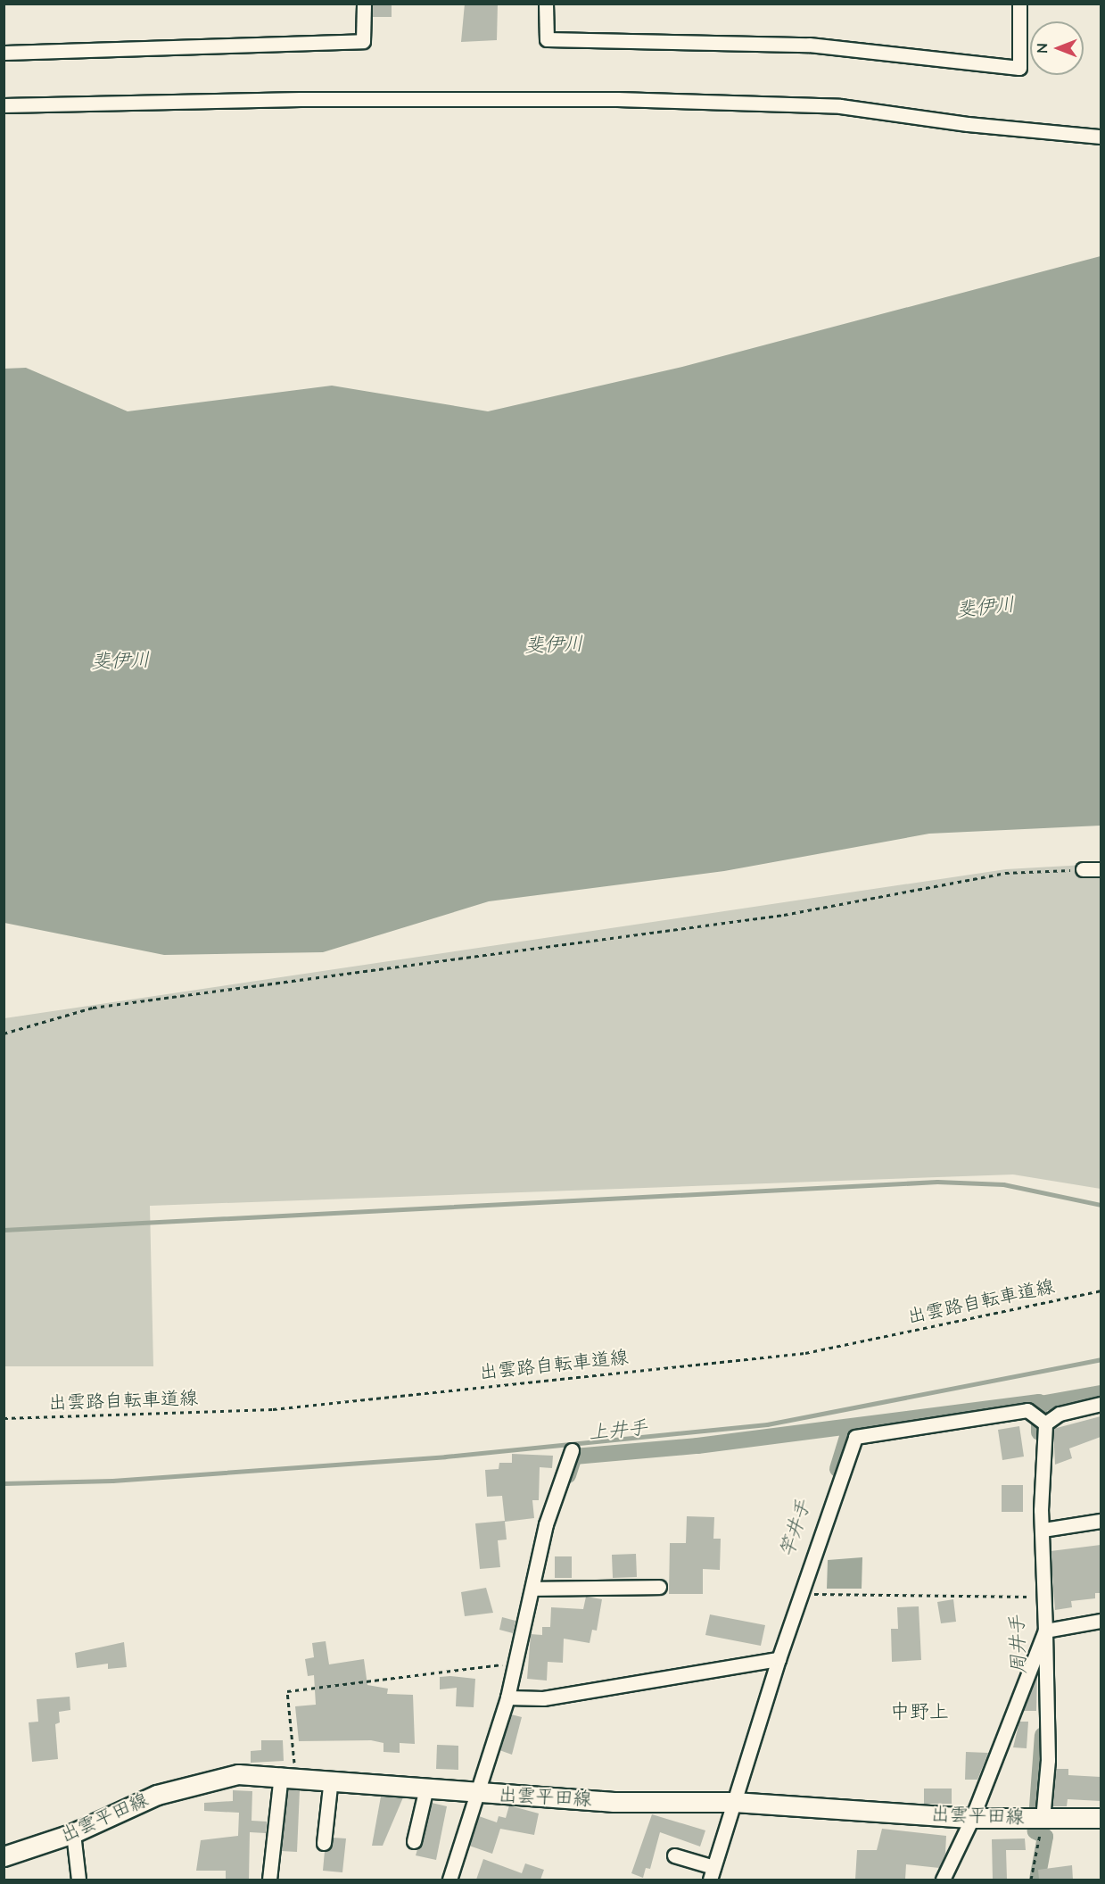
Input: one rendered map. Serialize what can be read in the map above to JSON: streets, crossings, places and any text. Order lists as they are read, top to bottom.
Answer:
{
  "streets": {
    "main road": ["出雲平田線"],
    "path": ["出雲路自転車道線"]
  },
  "districts": ["中野上"],
  "water": [
    "斐伊川",
    "上井手",
    "竿井手",
    "周井手"
  ],
  "north": "left"
}
